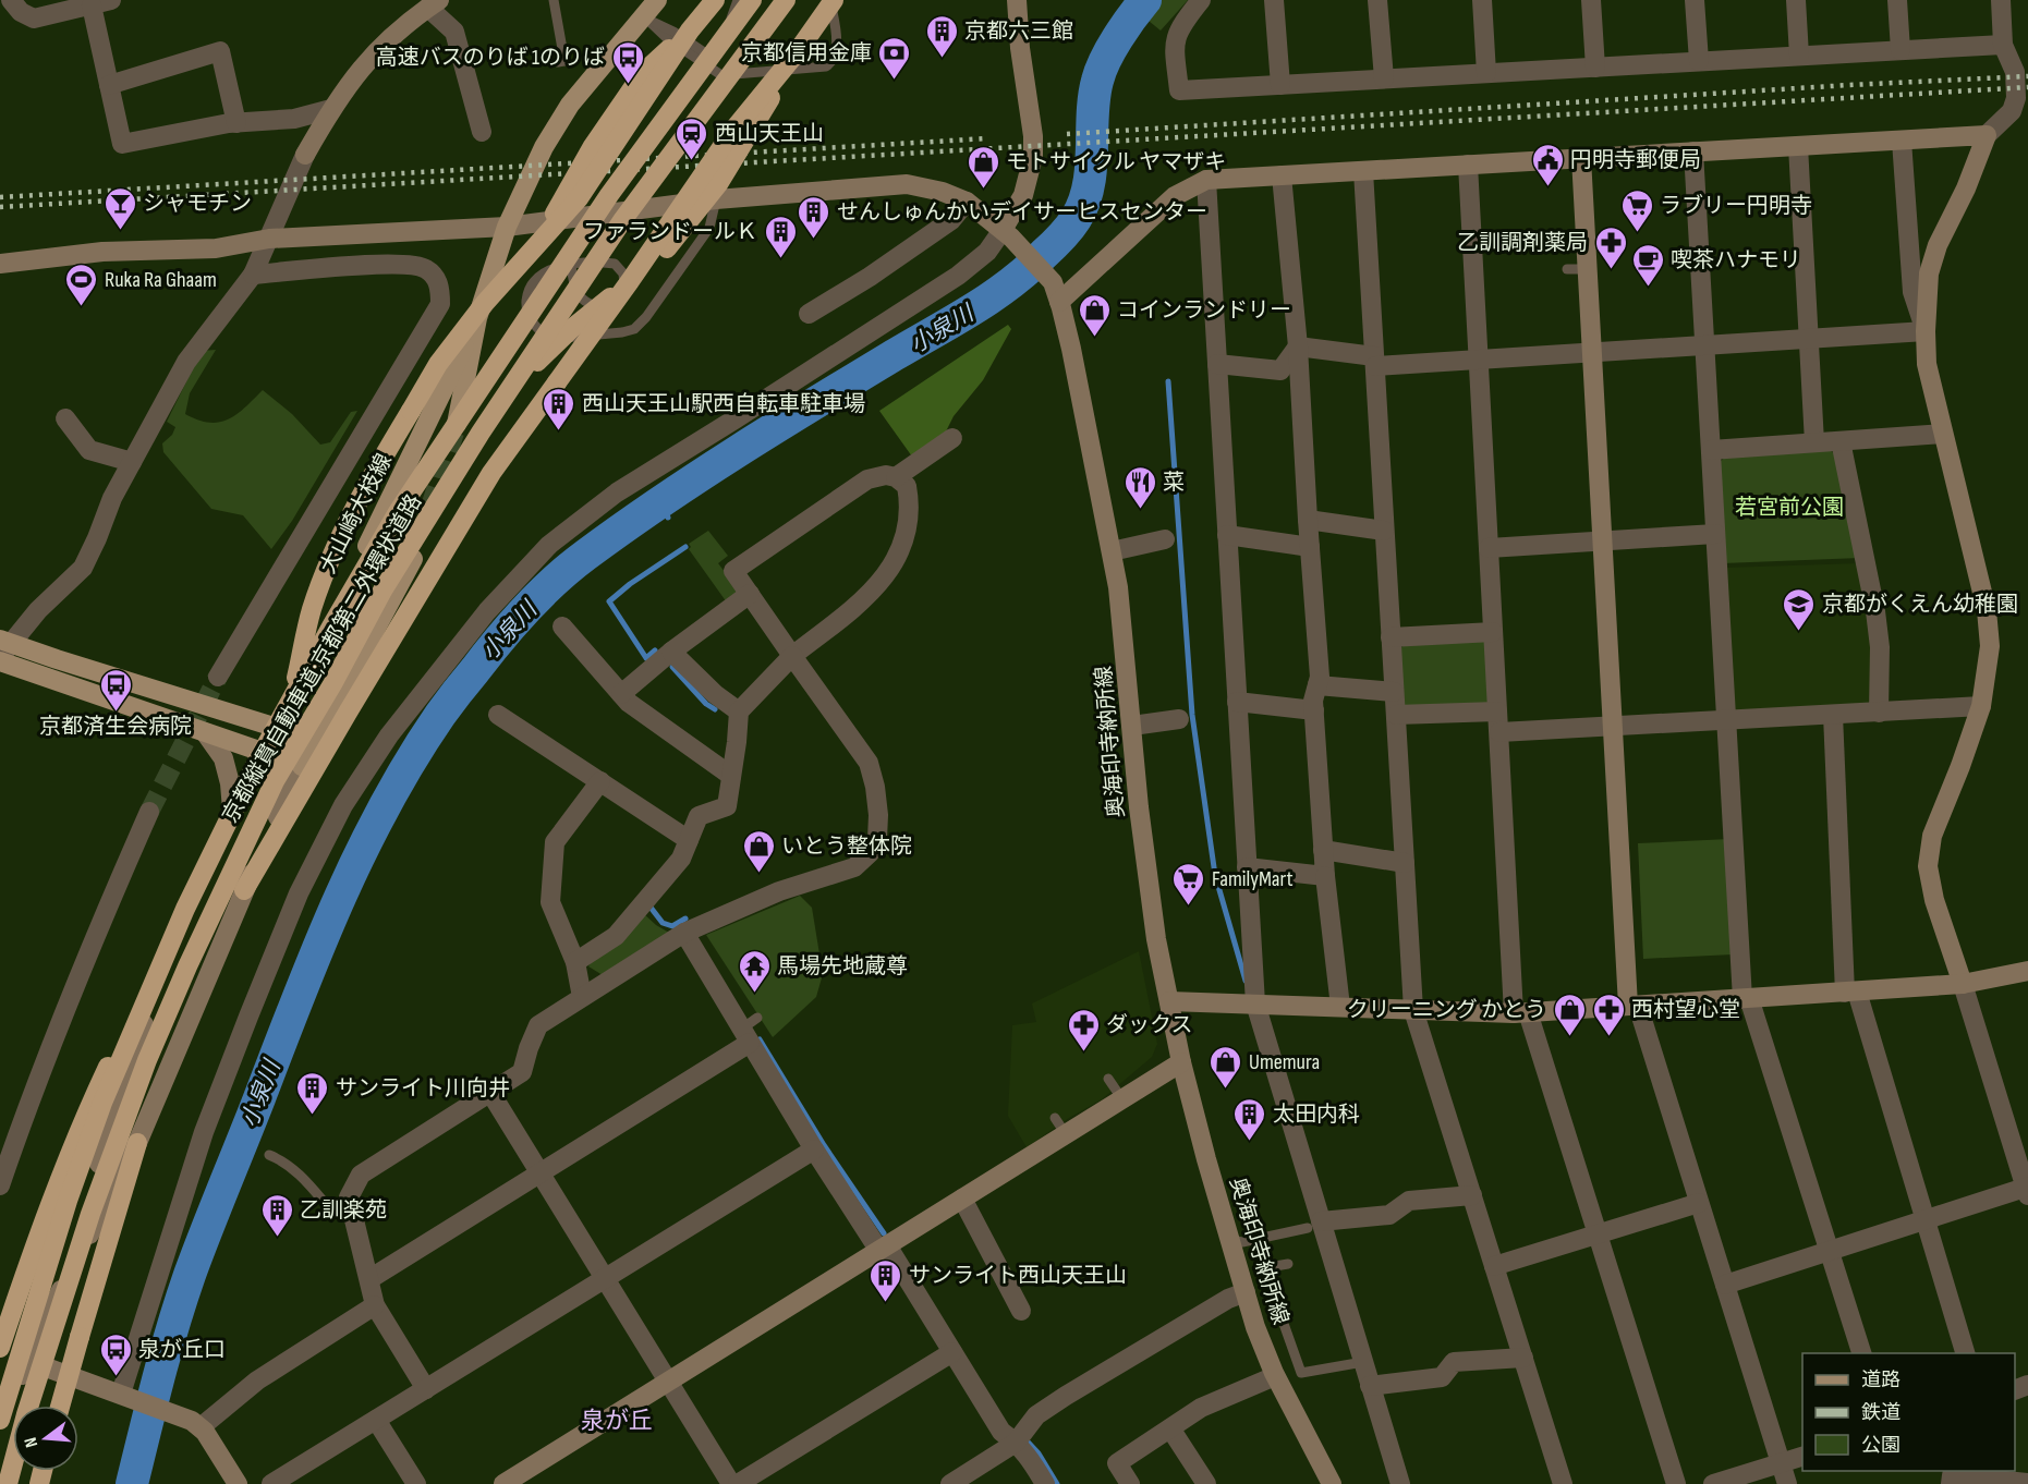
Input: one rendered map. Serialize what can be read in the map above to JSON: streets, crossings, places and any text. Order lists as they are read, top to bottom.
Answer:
{
  "streets": {
    "highway": ["京都縦貫自動車道;京都第二外環状道路"],
    "main road": ["大山崎大枝線"],
    "street": ["奥海印寺納所線"]
  },
  "crossings": [
    ["大山崎大枝線", "奥海印寺納所線"]
  ],
  "districts": ["泉が丘"],
  "water": ["小泉川"],
  "parks": ["若宮前公園"],
  "places": {
    "building": [
      "京都六三館",
      "せんしゅんかいデイサーヒスセンター",
      "ファランドールＫ",
      "西山天王山駅西自転車駐車場",
      "サンライト川向井",
      "太田内科",
      "乙訓楽苑",
      "サンライト西山天王山"
    ],
    "bank": ["京都信用金庫"],
    "bus stop": ["高速バスのりば 1のりば", "京都済生会病院", "泉が丘口"],
    "station": ["西山天王山"],
    "public building": ["円明寺郵便局"],
    "shop": [
      "モトサイクル ヤマザキ",
      "コインランドリー",
      "いとう整体院",
      "クリーニング かとう",
      "Umemura"
    ],
    "bar": ["シャモチン"],
    "supermarket": ["ラブリー円明寺", "FamilyMart"],
    "pharmacy": ["乙訓調剤薬局", "西村望心堂", "ダックス"],
    "cafe": ["喫茶ハナモリ"],
    "sports": ["Ruka Ra Ghaam"],
    "restaurant": ["菜"],
    "school or university": ["京都がくえん幼稚園"],
    "temple": ["馬場先地蔵尊"]
  },
  "legend": ["道路", "鉄道", "公園"],
  "north": "left"
}
